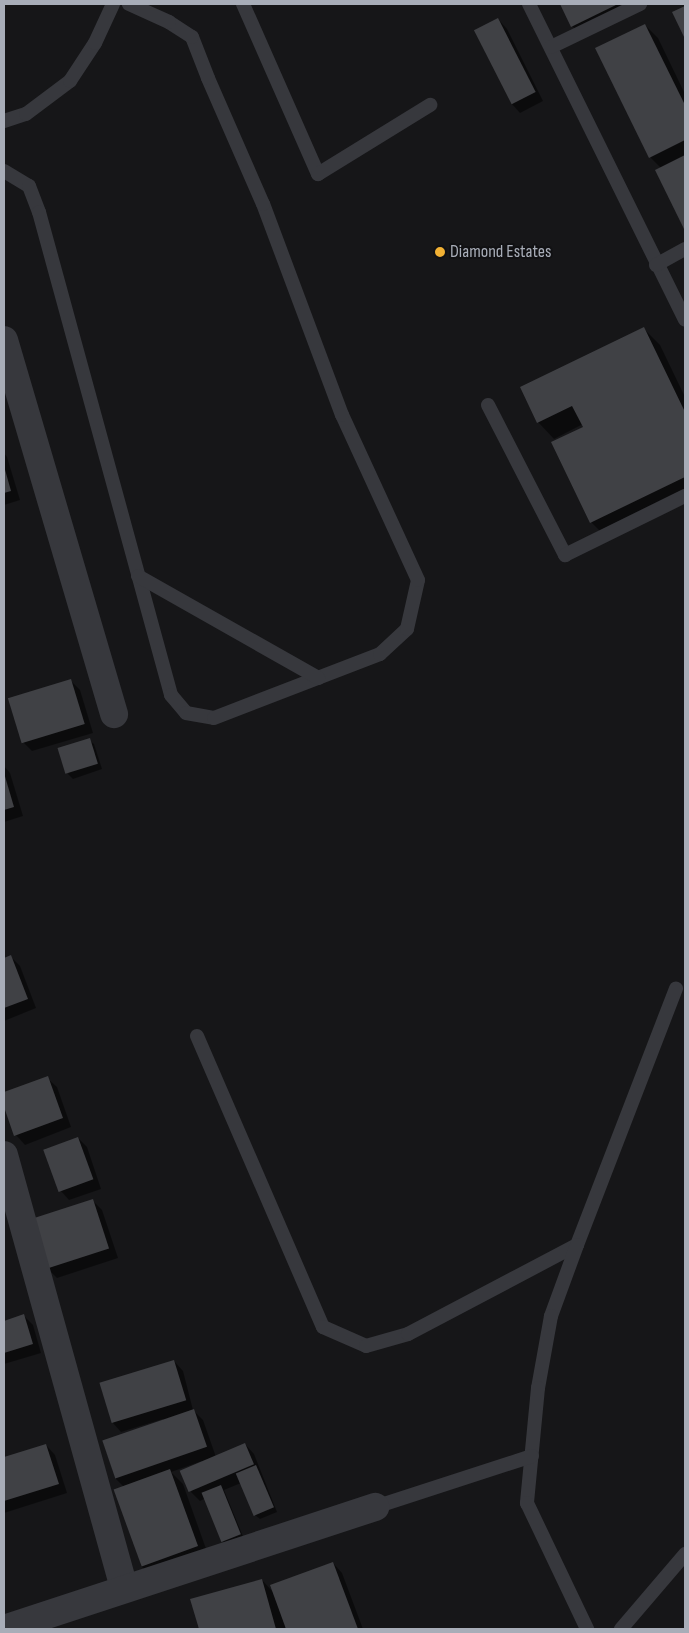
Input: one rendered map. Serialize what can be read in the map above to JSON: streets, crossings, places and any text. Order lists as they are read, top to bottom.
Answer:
{
  "places": ["Diamond Estates"]
}
